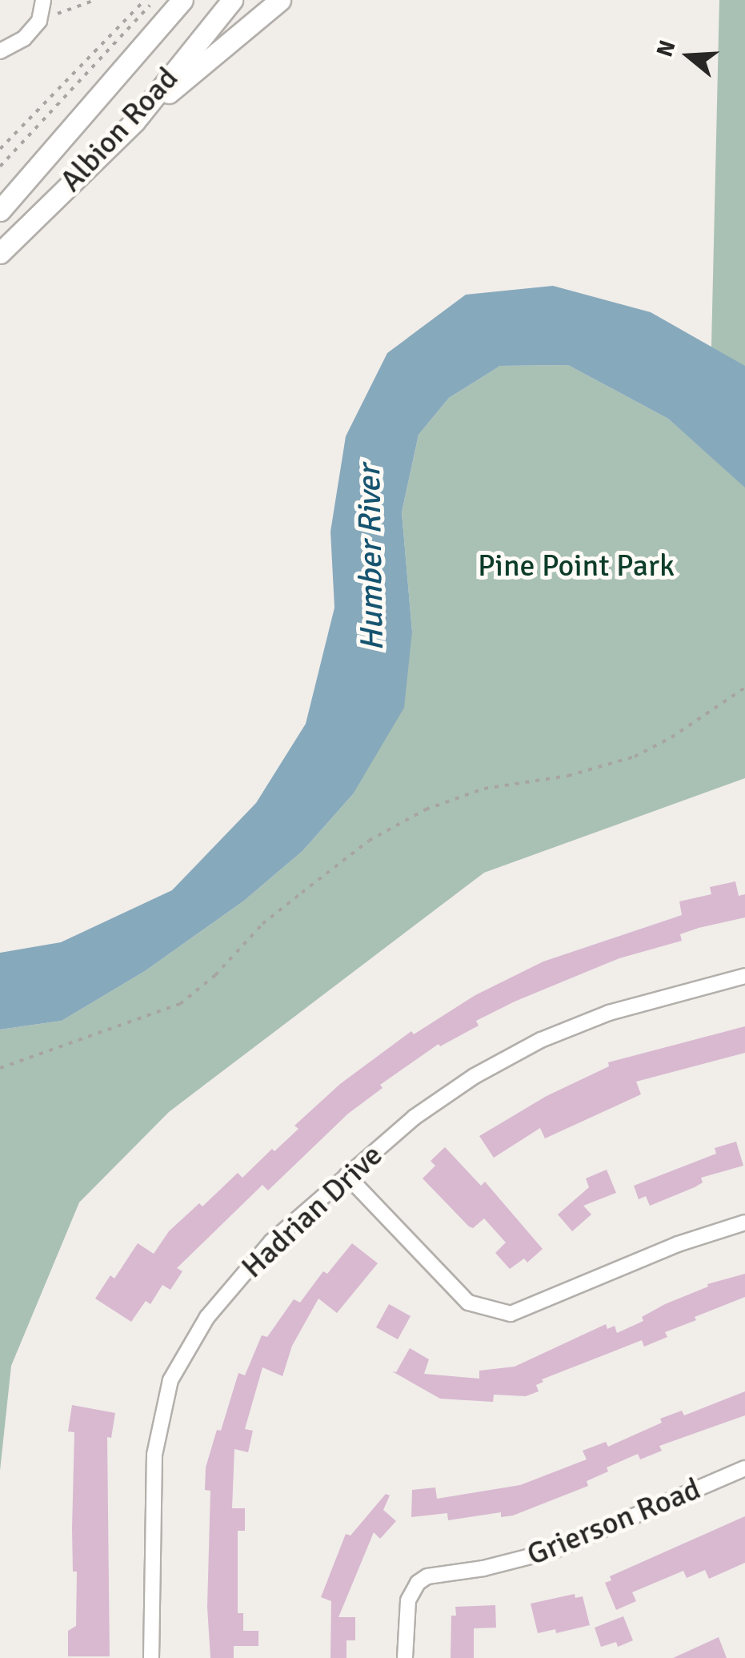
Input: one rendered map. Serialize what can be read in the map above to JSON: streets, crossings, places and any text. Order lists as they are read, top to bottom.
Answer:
{
  "streets": {
    "main road": ["Albion Road"],
    "street": ["Hadrian Drive", "Grierson Road"]
  },
  "water": ["Humber River"],
  "parks": ["Pine Point Park"],
  "north": "left"
}
